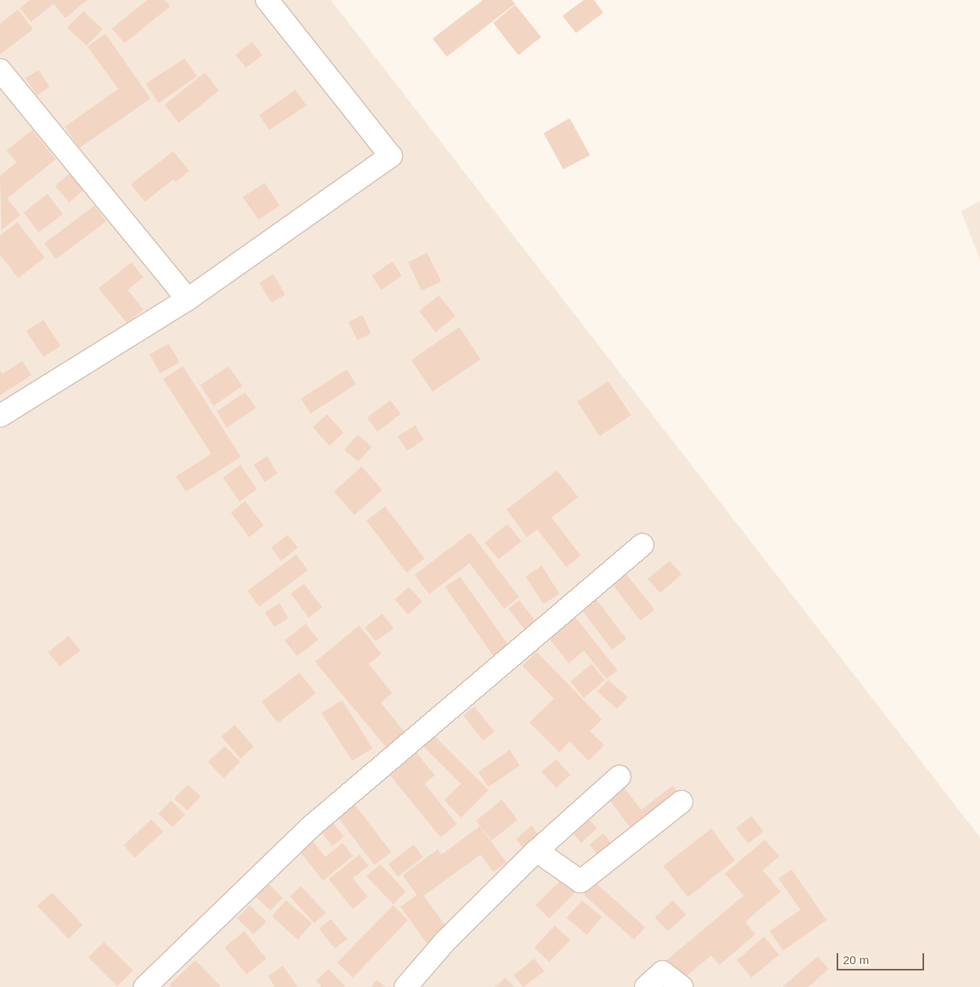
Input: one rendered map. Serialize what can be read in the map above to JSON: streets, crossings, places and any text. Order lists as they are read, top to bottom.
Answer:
{
  "scale_bar": "20 m"
}
